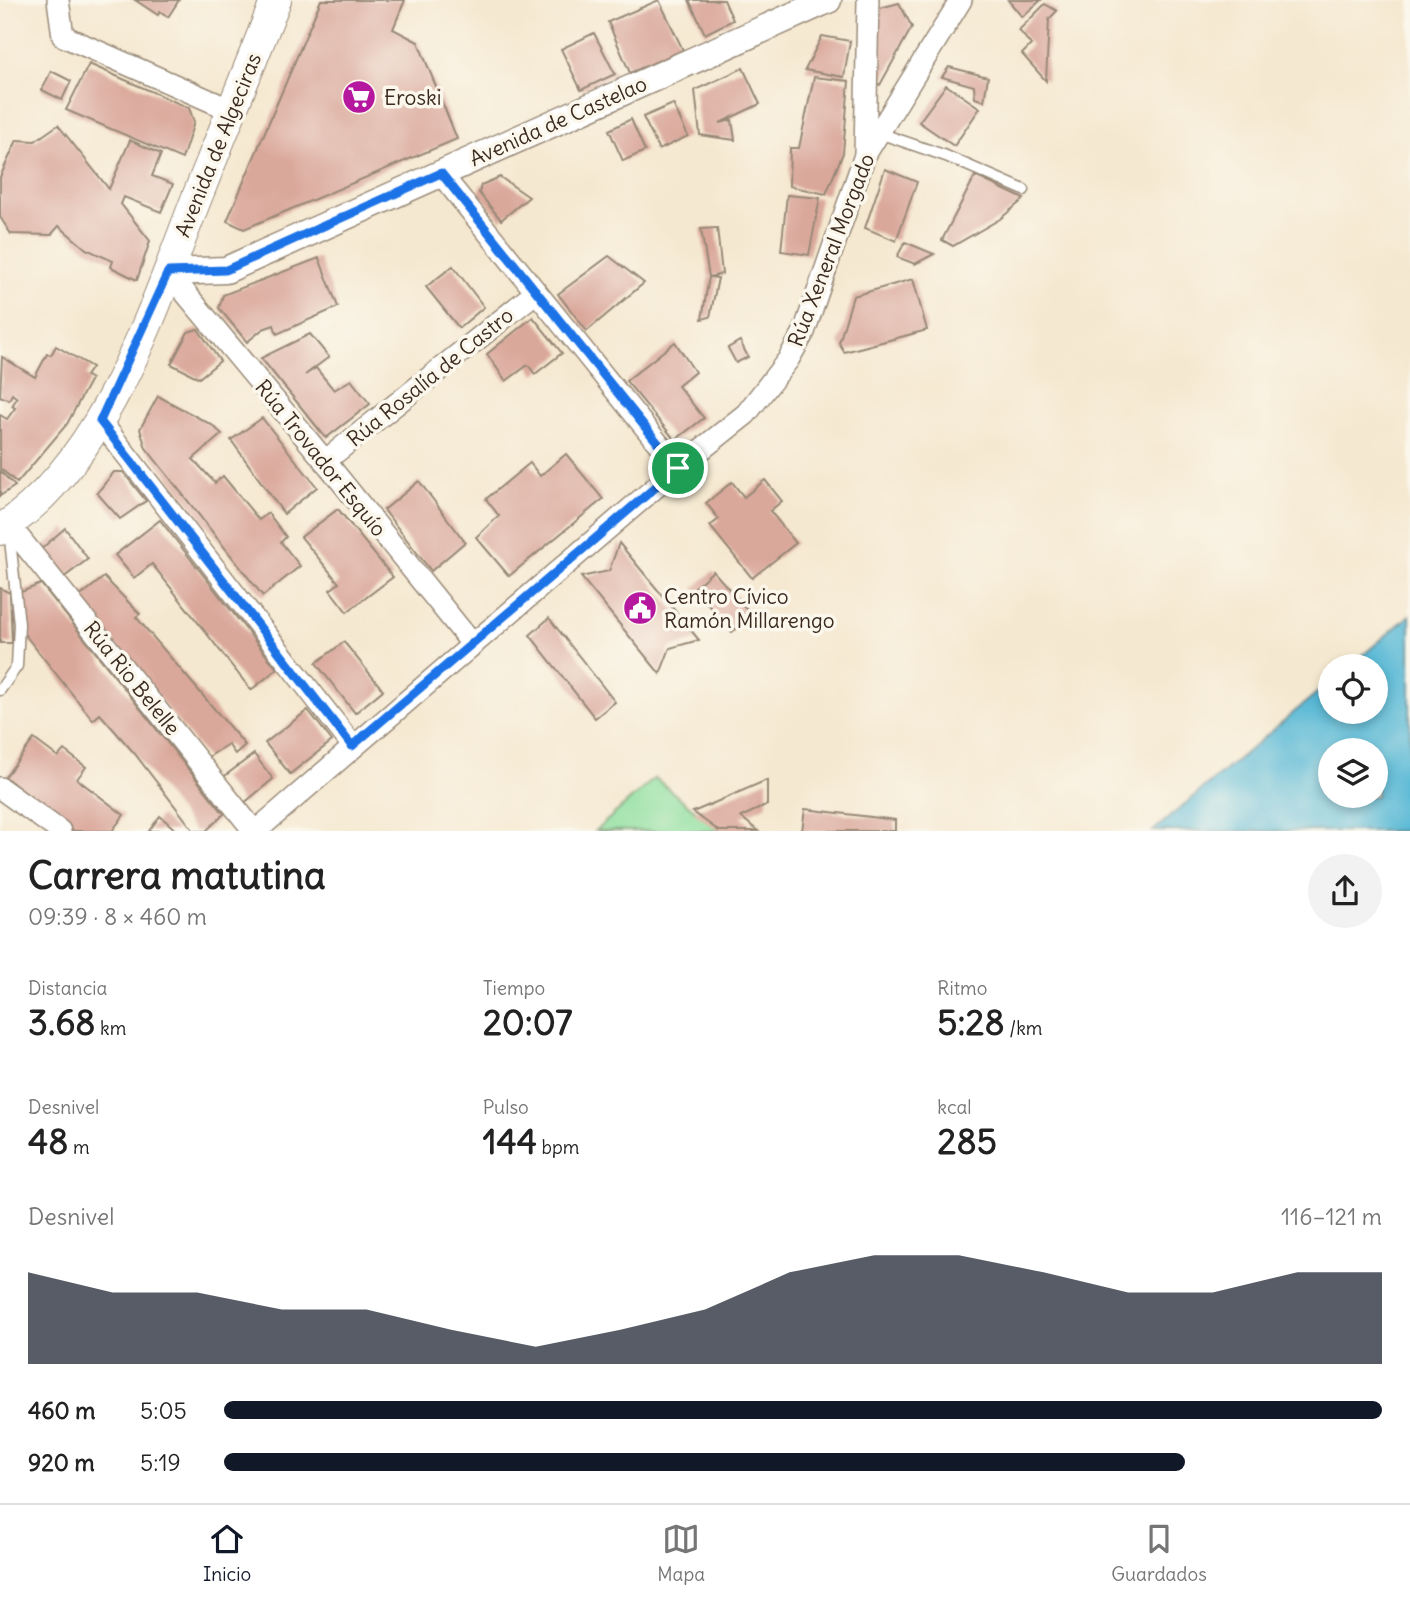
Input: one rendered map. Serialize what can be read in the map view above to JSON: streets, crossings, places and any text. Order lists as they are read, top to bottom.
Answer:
{
  "streets": {
    "main road": ["Avenida de Algeciras"],
    "street": [
      "Avenida de Castelao",
      "Rúa Xeneral Morgado",
      "Rúa Rosalía de Castro",
      "Rúa Trovador Esquío",
      "Rúa Rio Belelle"
    ]
  },
  "crossings": [
    ["Avenida de Castelao", "Avenida de Algeciras"],
    ["Avenida de Castelao", "Rúa Trovador Esquío"],
    ["Avenida de Algeciras", "Rúa Trovador Esquío"],
    ["Avenida de Algeciras", "Rúa Rio Belelle"],
    ["Rúa Xeneral Morgado", "Rúa Trovador Esquío"],
    ["Rúa Xeneral Morgado", "Rúa Rio Belelle"],
    ["Rúa Rosalía de Castro", "Rúa Trovador Esquío"]
  ],
  "places": {
    "supermarket": ["Eroski"],
    "public building": ["Centro Cívico Ramón Millarengo"]
  },
  "page": {
    "heading": ["Carrera matutina", "09:39 · 8 × 460 m"],
    "stats": [
      ["Distancia", "3.68 km"],
      ["Tiempo", "20:07"],
      ["Ritmo", "5:28 /km"],
      ["Desnivel", "48 m"],
      ["Pulso", "144 bpm"],
      ["kcal", "285"]
    ],
    "chart": ["Desnivel", "116–121 m"],
    "list": [
      {
        "name": "460 m",
        "note": "5:05"
      },
      {
        "name": "920 m",
        "note": "5:19"
      }
    ],
    "tabs": ["Inicio", "Mapa", "Guardados"]
  }
}
